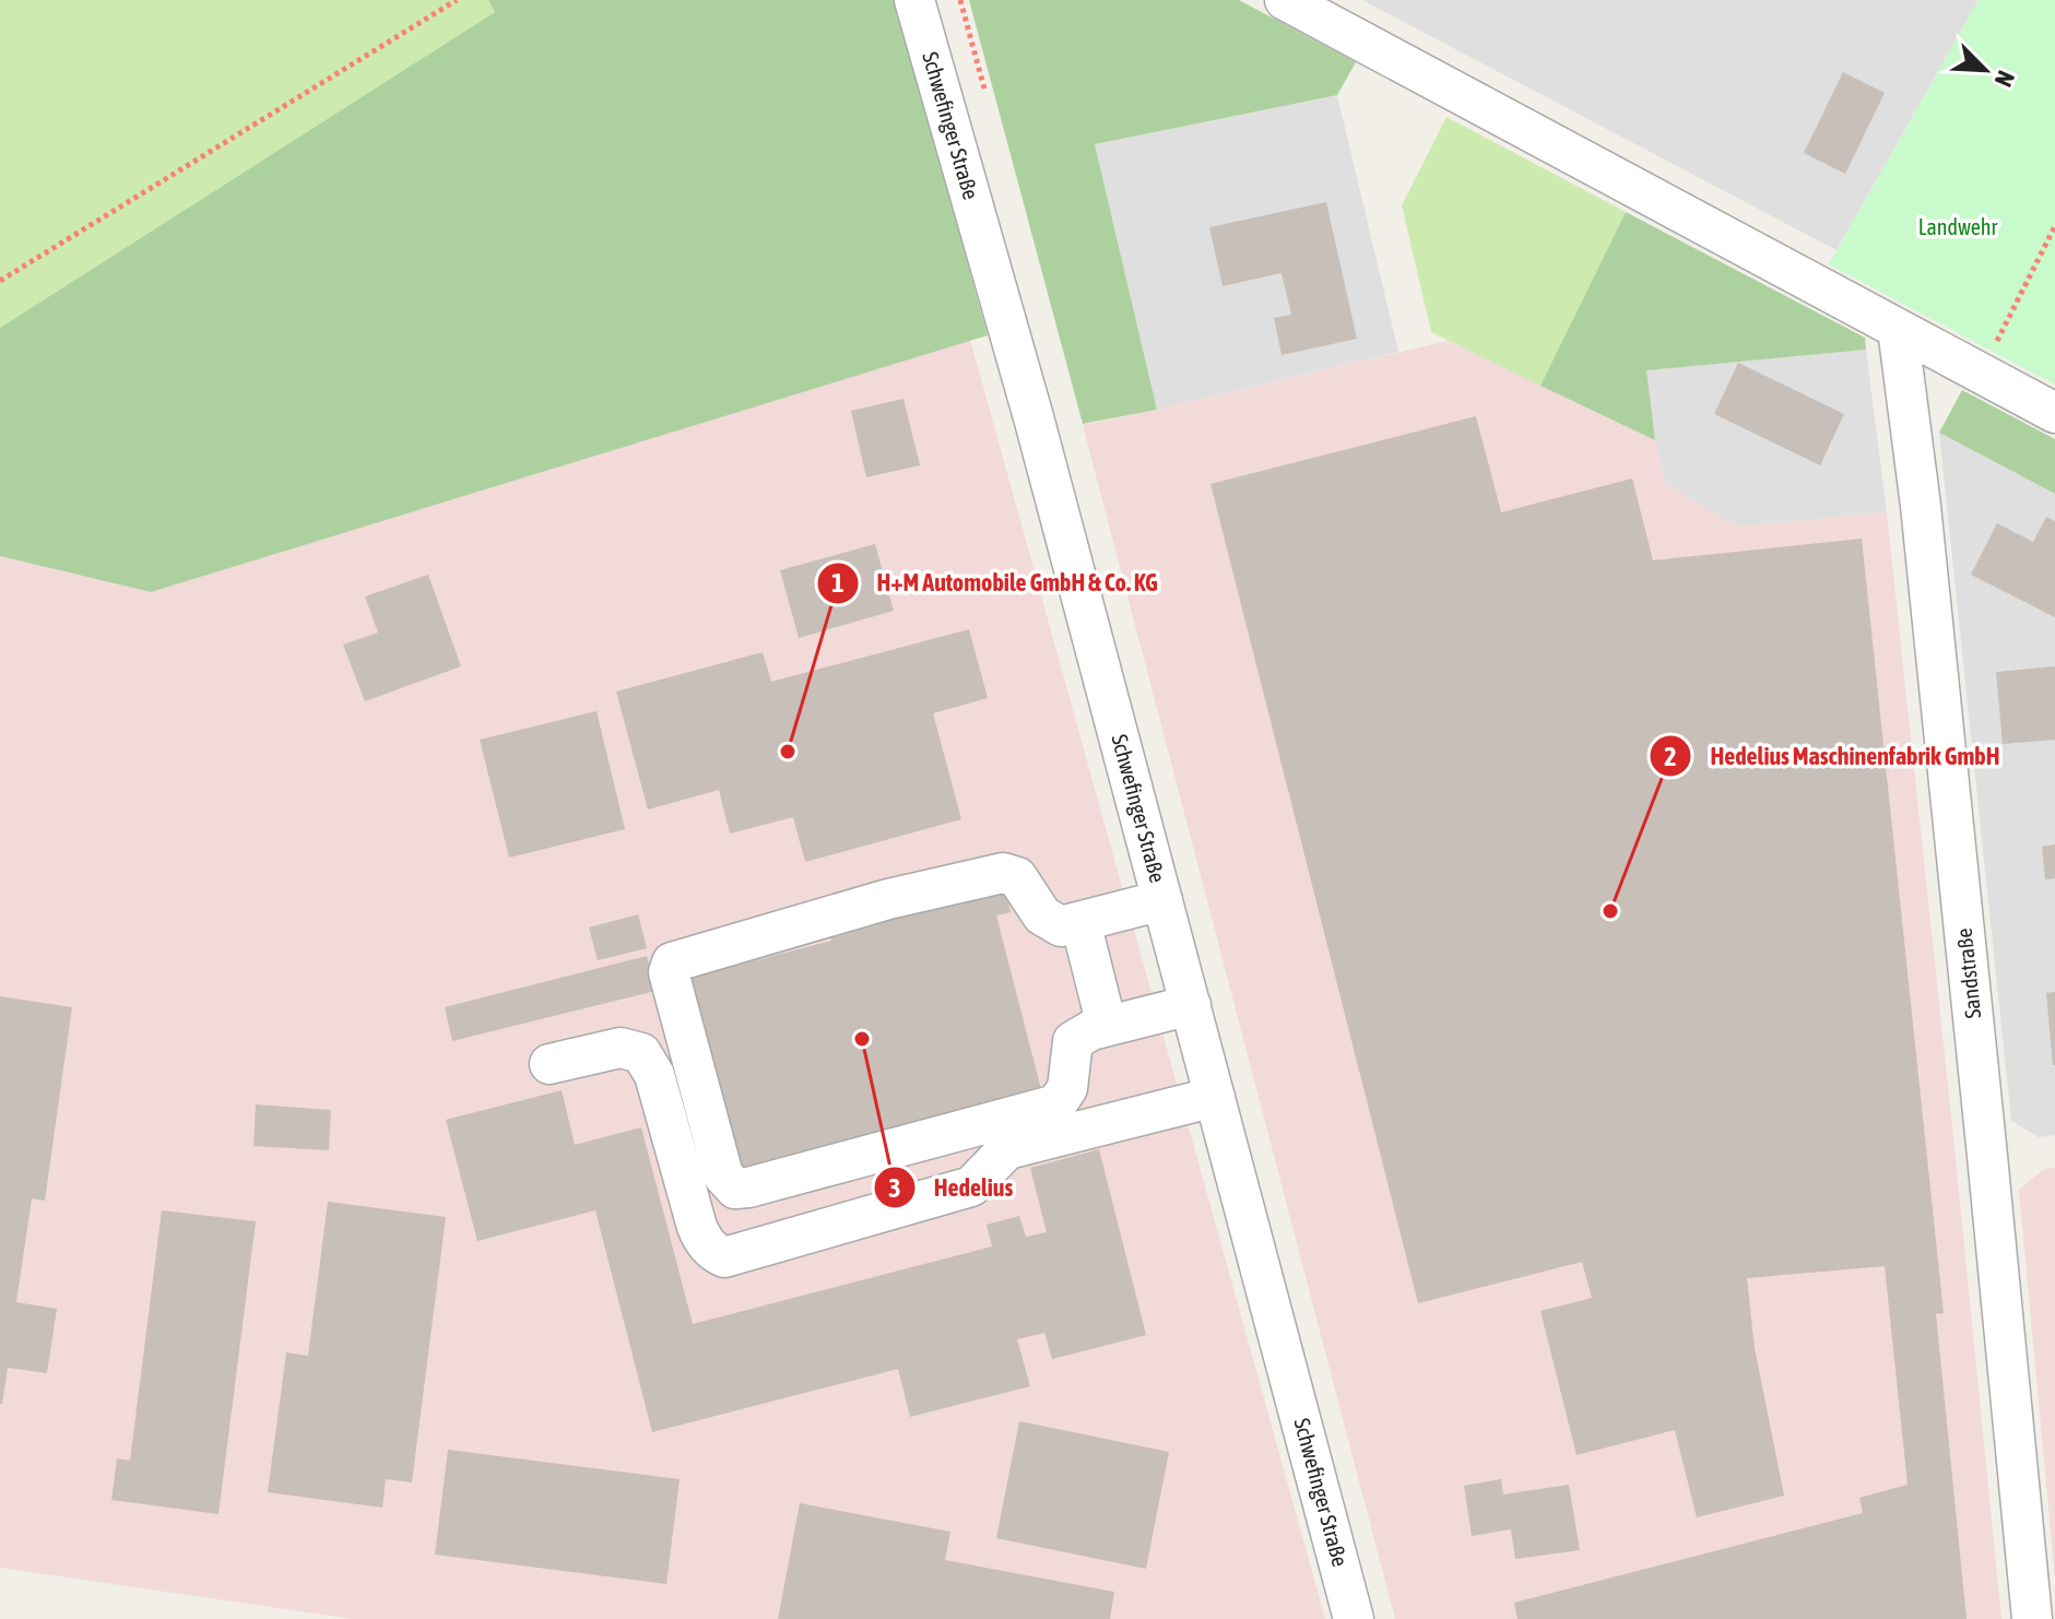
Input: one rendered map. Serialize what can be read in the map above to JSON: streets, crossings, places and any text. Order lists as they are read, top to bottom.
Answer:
{
  "streets": {
    "street": ["Schwefinger Straße", "Sandstraße"]
  },
  "parks": ["Landwehr"],
  "places": ["H+M Automobile GmbH & Co. KG", "Hedelius Maschinenfabrik GmbH", "Hedelius"],
  "north": "bottom right"
}
